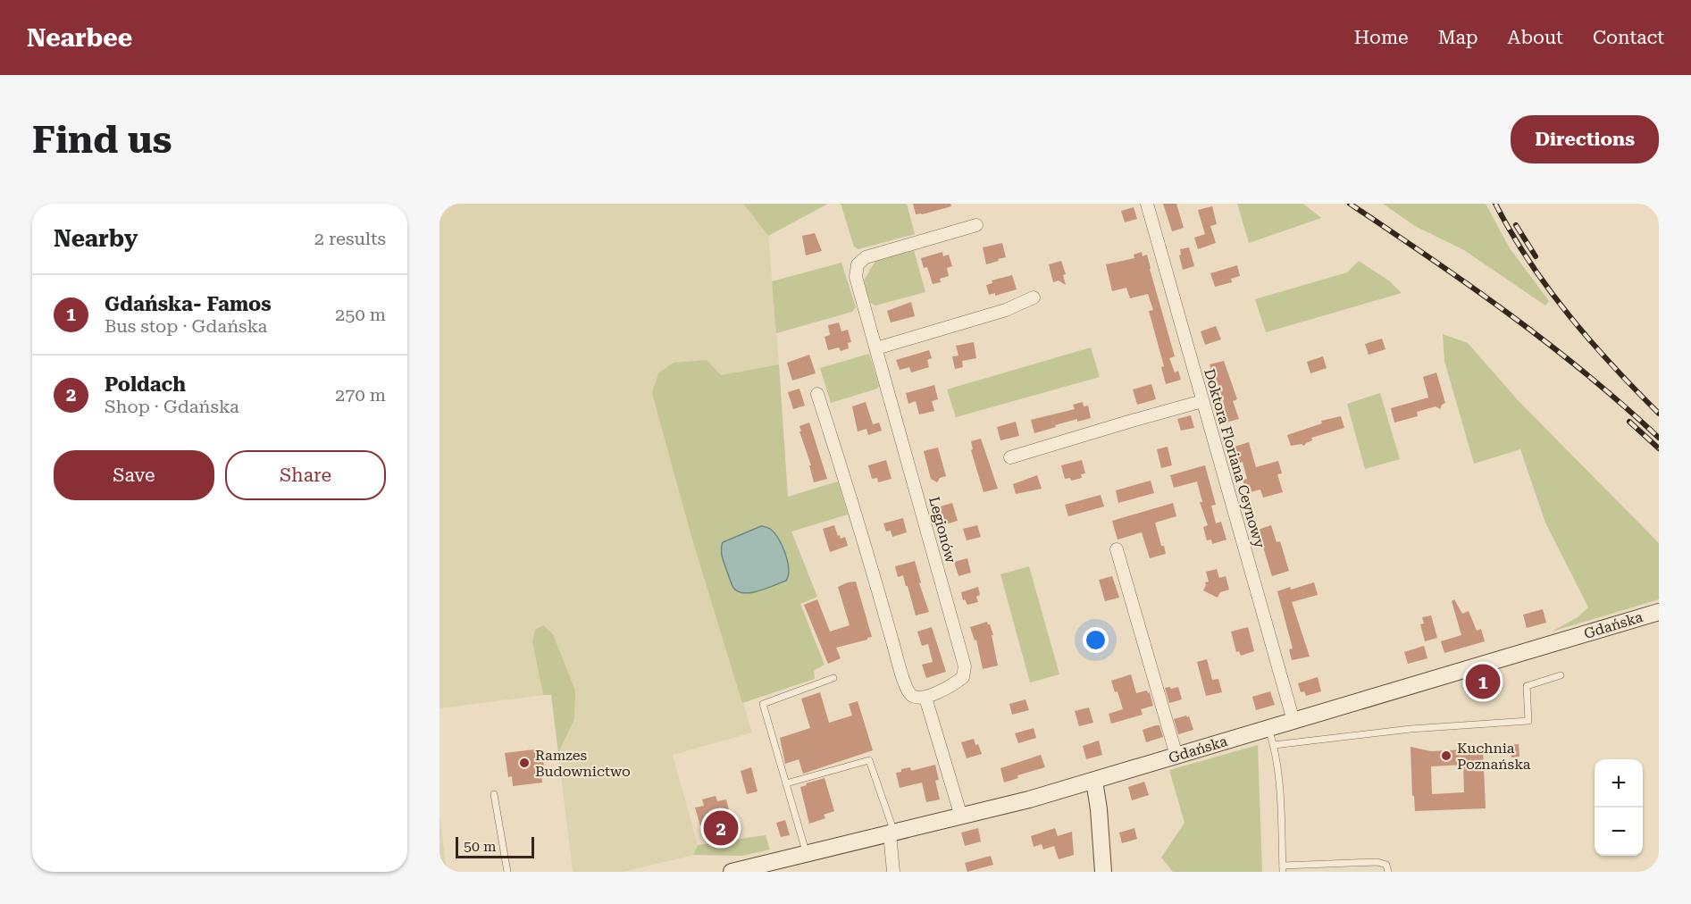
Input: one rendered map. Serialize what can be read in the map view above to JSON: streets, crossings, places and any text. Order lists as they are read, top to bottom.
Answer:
{
  "streets": {
    "main road": ["Gdańska"],
    "street": ["Doktora Floriana Ceynowy", "Legionów"]
  },
  "crossings": [
    ["Doktora Floriana Ceynowy", "Gdańska"]
  ],
  "places": ["Kuchnia Poznańska", "Ramzes Budownictwo"],
  "scale_bar": "50 m",
  "page": {
    "header": "Nearbee",
    "nav": [
      "Home",
      "Map",
      "About",
      "Contact"
    ],
    "buttons": [
      "Directions",
      ["Save", "Share"]
    ],
    "title": "Find us",
    "heading": ["Nearby", "2 results"],
    "list": [
      {
        "mark": "1",
        "name": "Gdańska- Famos",
        "note": "Bus stop · Gdańska",
        "value": "250 m"
      },
      {
        "mark": "2",
        "name": "Poldach",
        "note": "Shop · Gdańska",
        "value": "270 m"
      }
    ],
    "pins": ["1", "2"],
    "map_buttons": ["+", "−"],
    "scale": "50 m"
  }
}
